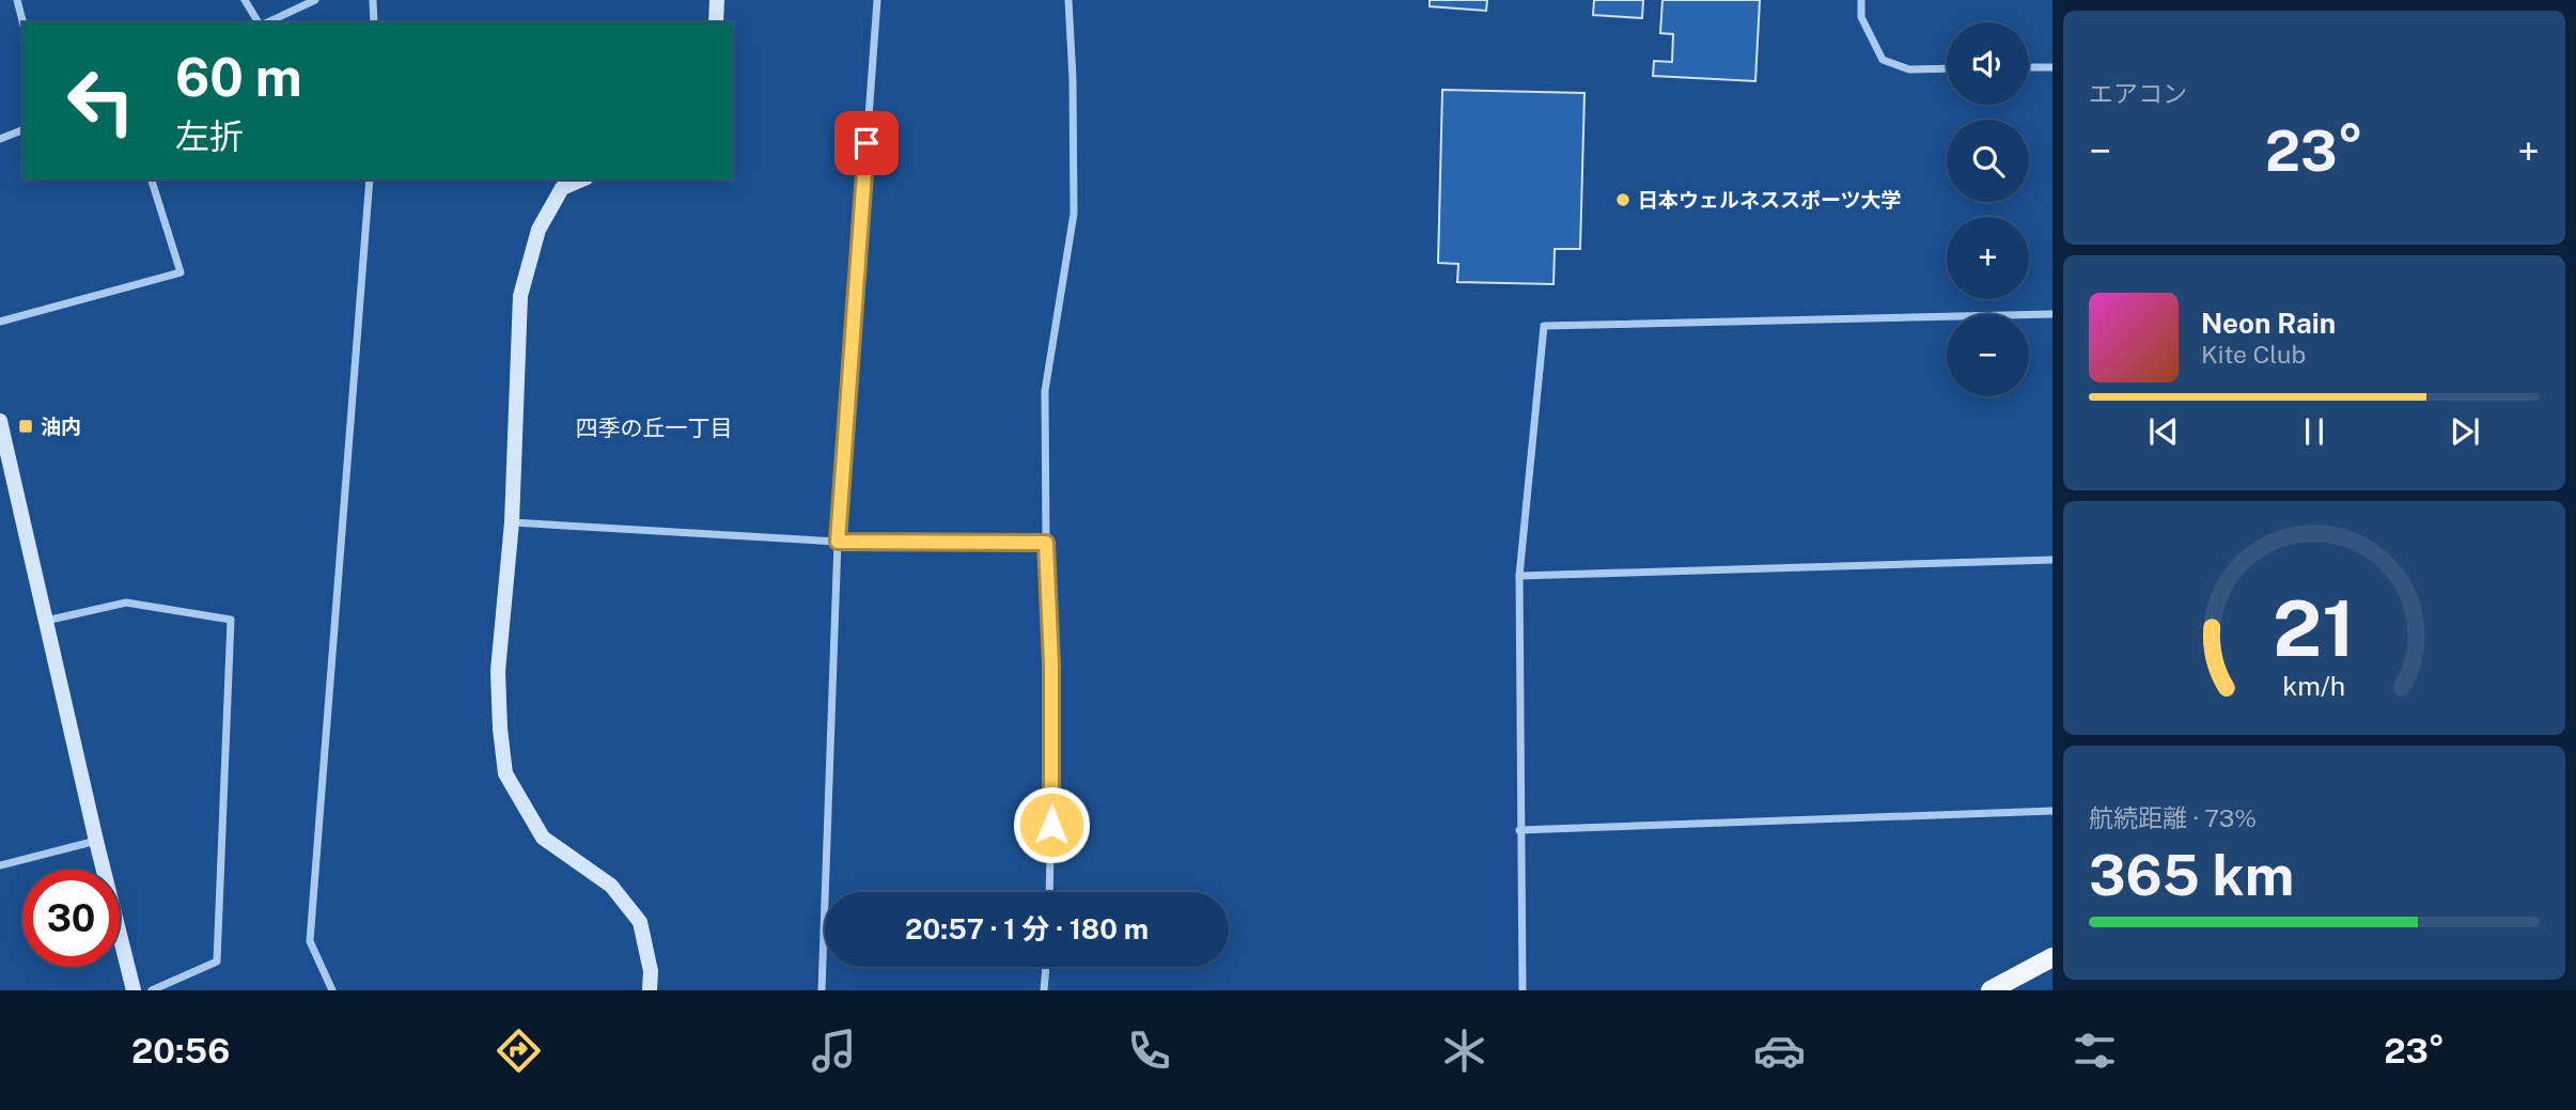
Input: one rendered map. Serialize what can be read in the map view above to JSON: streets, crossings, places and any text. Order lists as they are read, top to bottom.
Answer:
{
  "districts": ["四季の丘一丁目"],
  "places": {
    "other": ["日本ウェルネススポーツ大学"],
    "transit": ["油内"]
  },
  "page": {
    "tile": [
      "エアコン",
      ["航続距離 · 73%", "365 km"]
    ],
    "map_buttons": ["+", "−"],
    "turn": ["60 m", "左折"],
    "heat": ["−", "23°", "+"],
    "song": ["Neon Rain", "Kite Club"],
    "limit": "30",
    "trip": "20:57 · 1 分 · 180 m",
    "tabs": ["20:56", "23°"],
    "gauge": ["21", "km/h"]
  }
}
